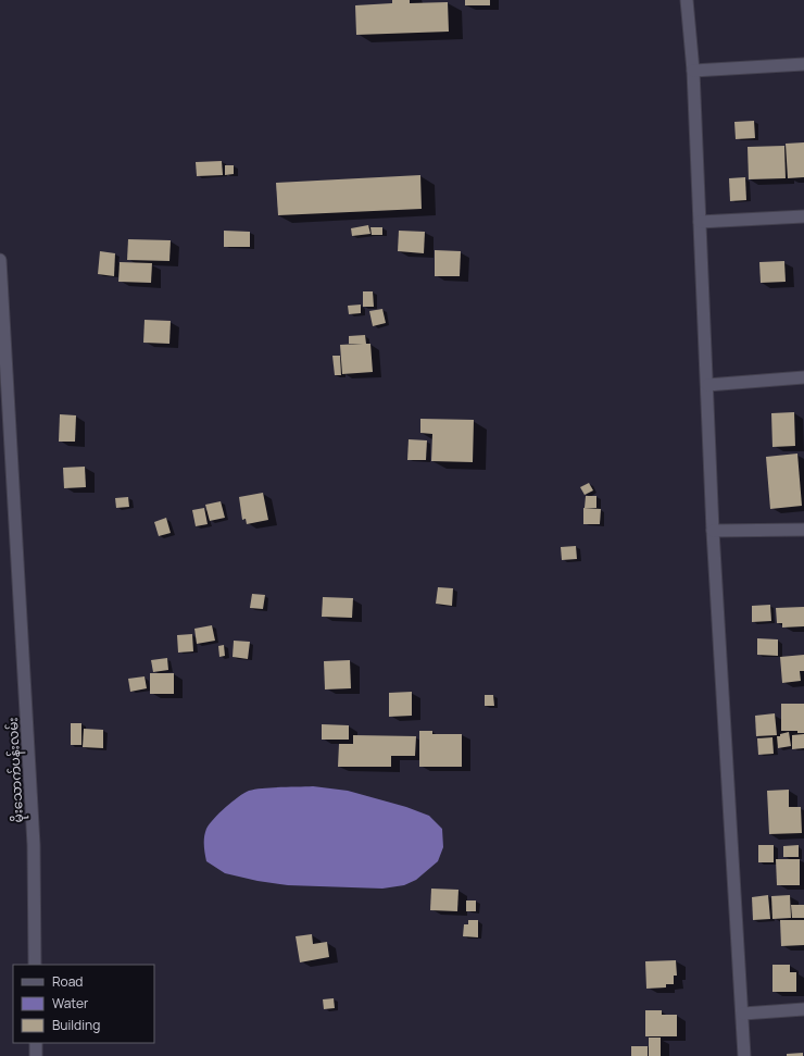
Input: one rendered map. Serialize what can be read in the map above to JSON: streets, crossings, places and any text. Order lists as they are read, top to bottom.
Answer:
{
  "streets": {
    "street": ["မိုးသောက်ပန်းလမ်း"]
  },
  "legend": ["Road", "Water", "Building"]
}
